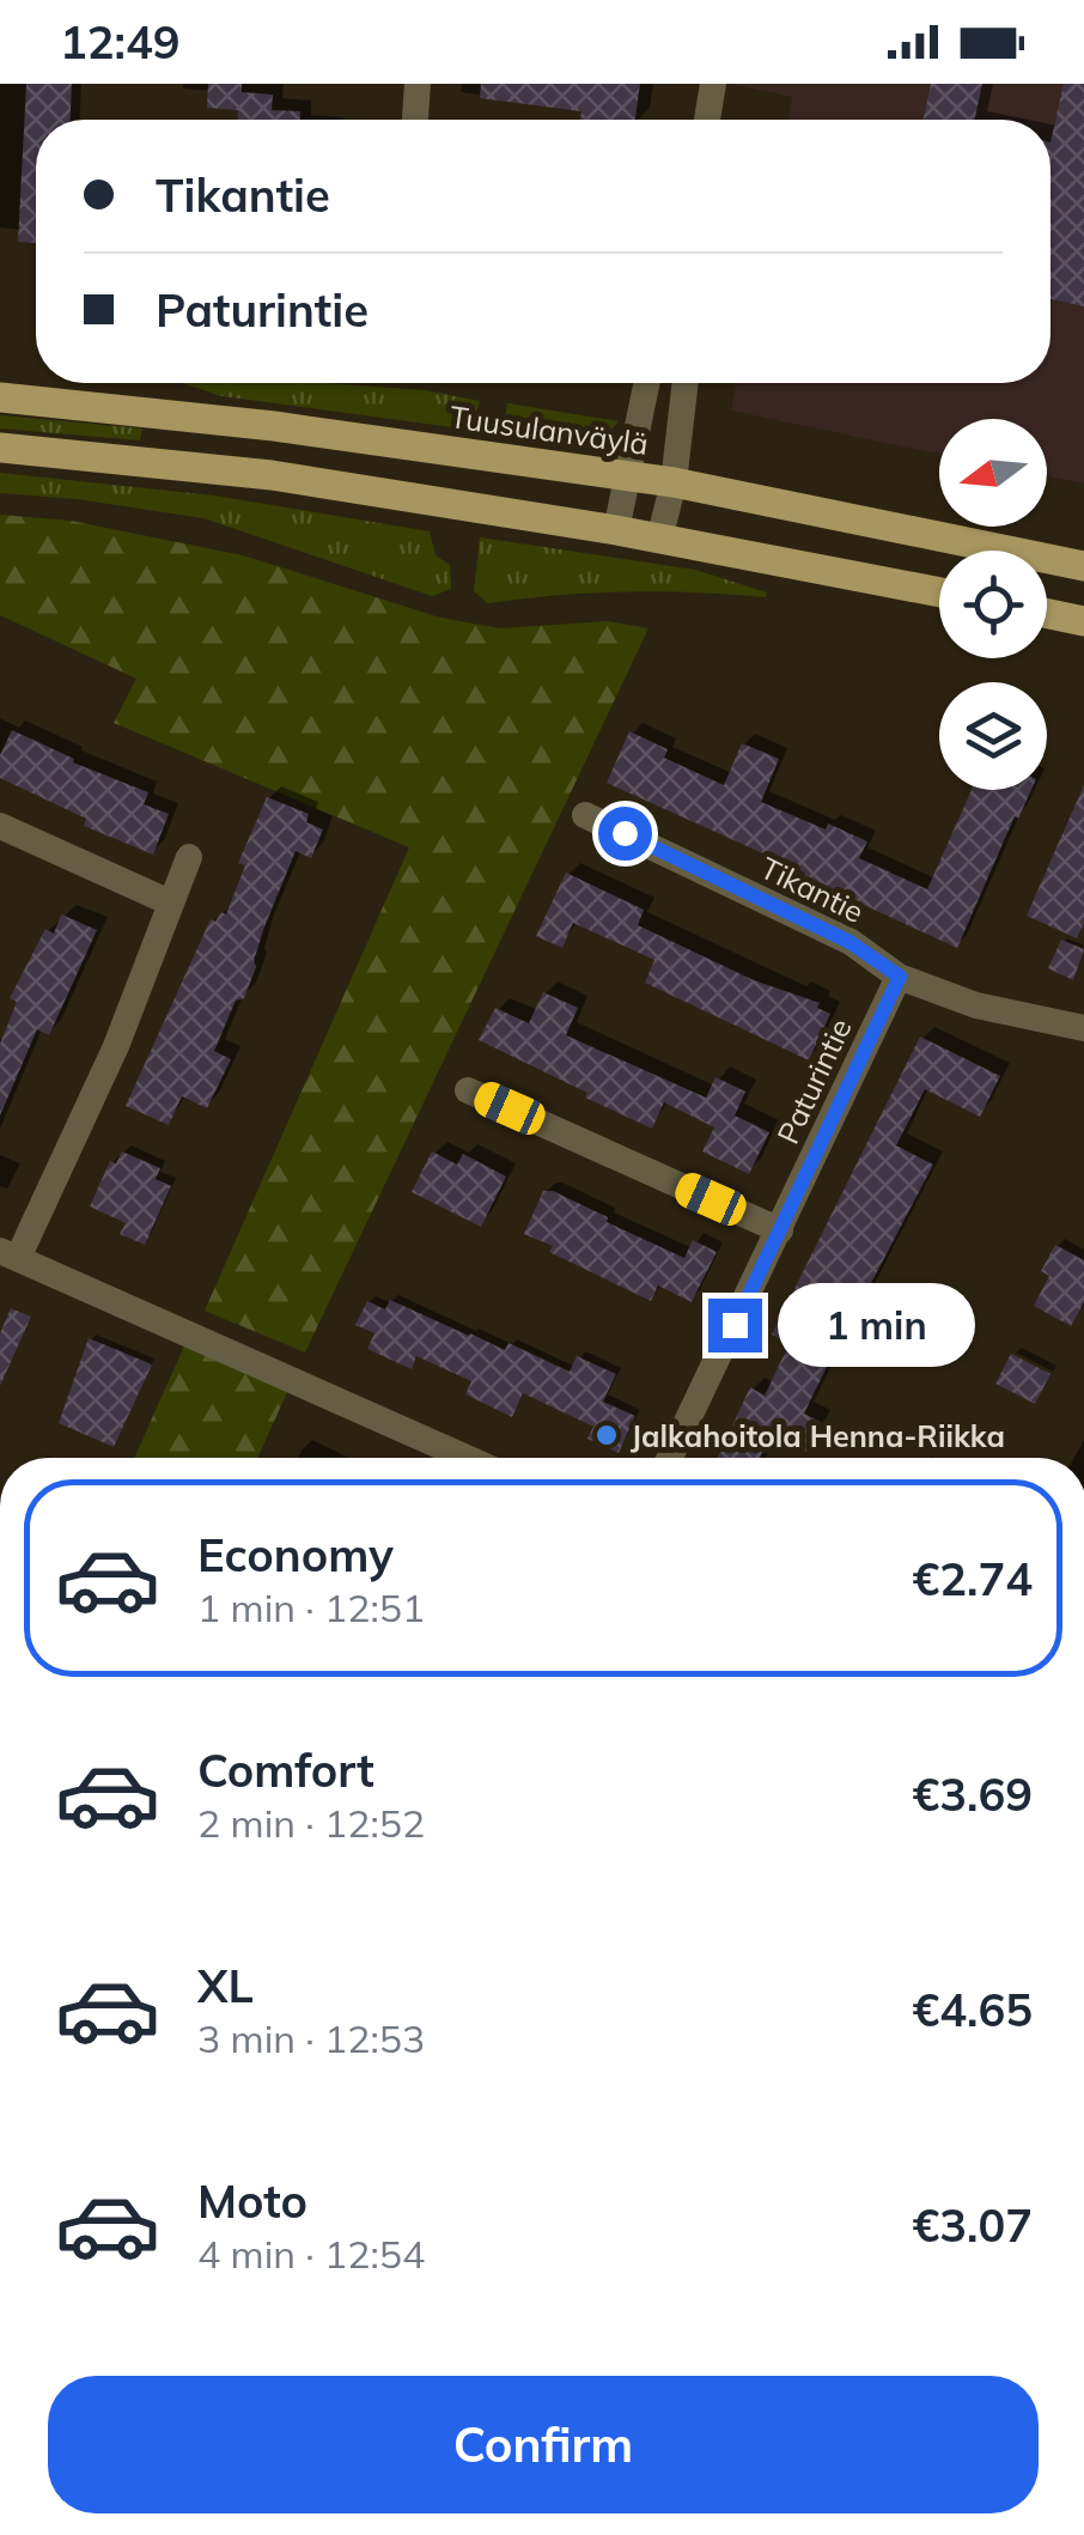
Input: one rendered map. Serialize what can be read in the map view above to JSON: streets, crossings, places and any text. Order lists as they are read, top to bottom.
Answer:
{
  "streets": {
    "main road": ["Tuusulanväylä"],
    "street": ["Tikantie", "Paturintie"]
  },
  "crossings": [
    ["Tikantie", "Paturintie"]
  ],
  "places": ["Jalkahoitola Henna-Riikka"],
  "north": "left",
  "page": {
    "status": "12:49",
    "banner": ["Tikantie", "Paturintie"],
    "bubble": "1 min",
    "list": [
      {
        "name": "Economy",
        "note": "1 min · 12:51",
        "value": "€2.74"
      },
      {
        "name": "Comfort",
        "note": "2 min · 12:52",
        "value": "€3.69"
      },
      {
        "name": "XL",
        "note": "3 min · 12:53",
        "value": "€4.65"
      },
      {
        "name": "Moto",
        "note": "4 min · 12:54",
        "value": "€3.07"
      }
    ],
    "buttons": "Confirm"
  }
}
